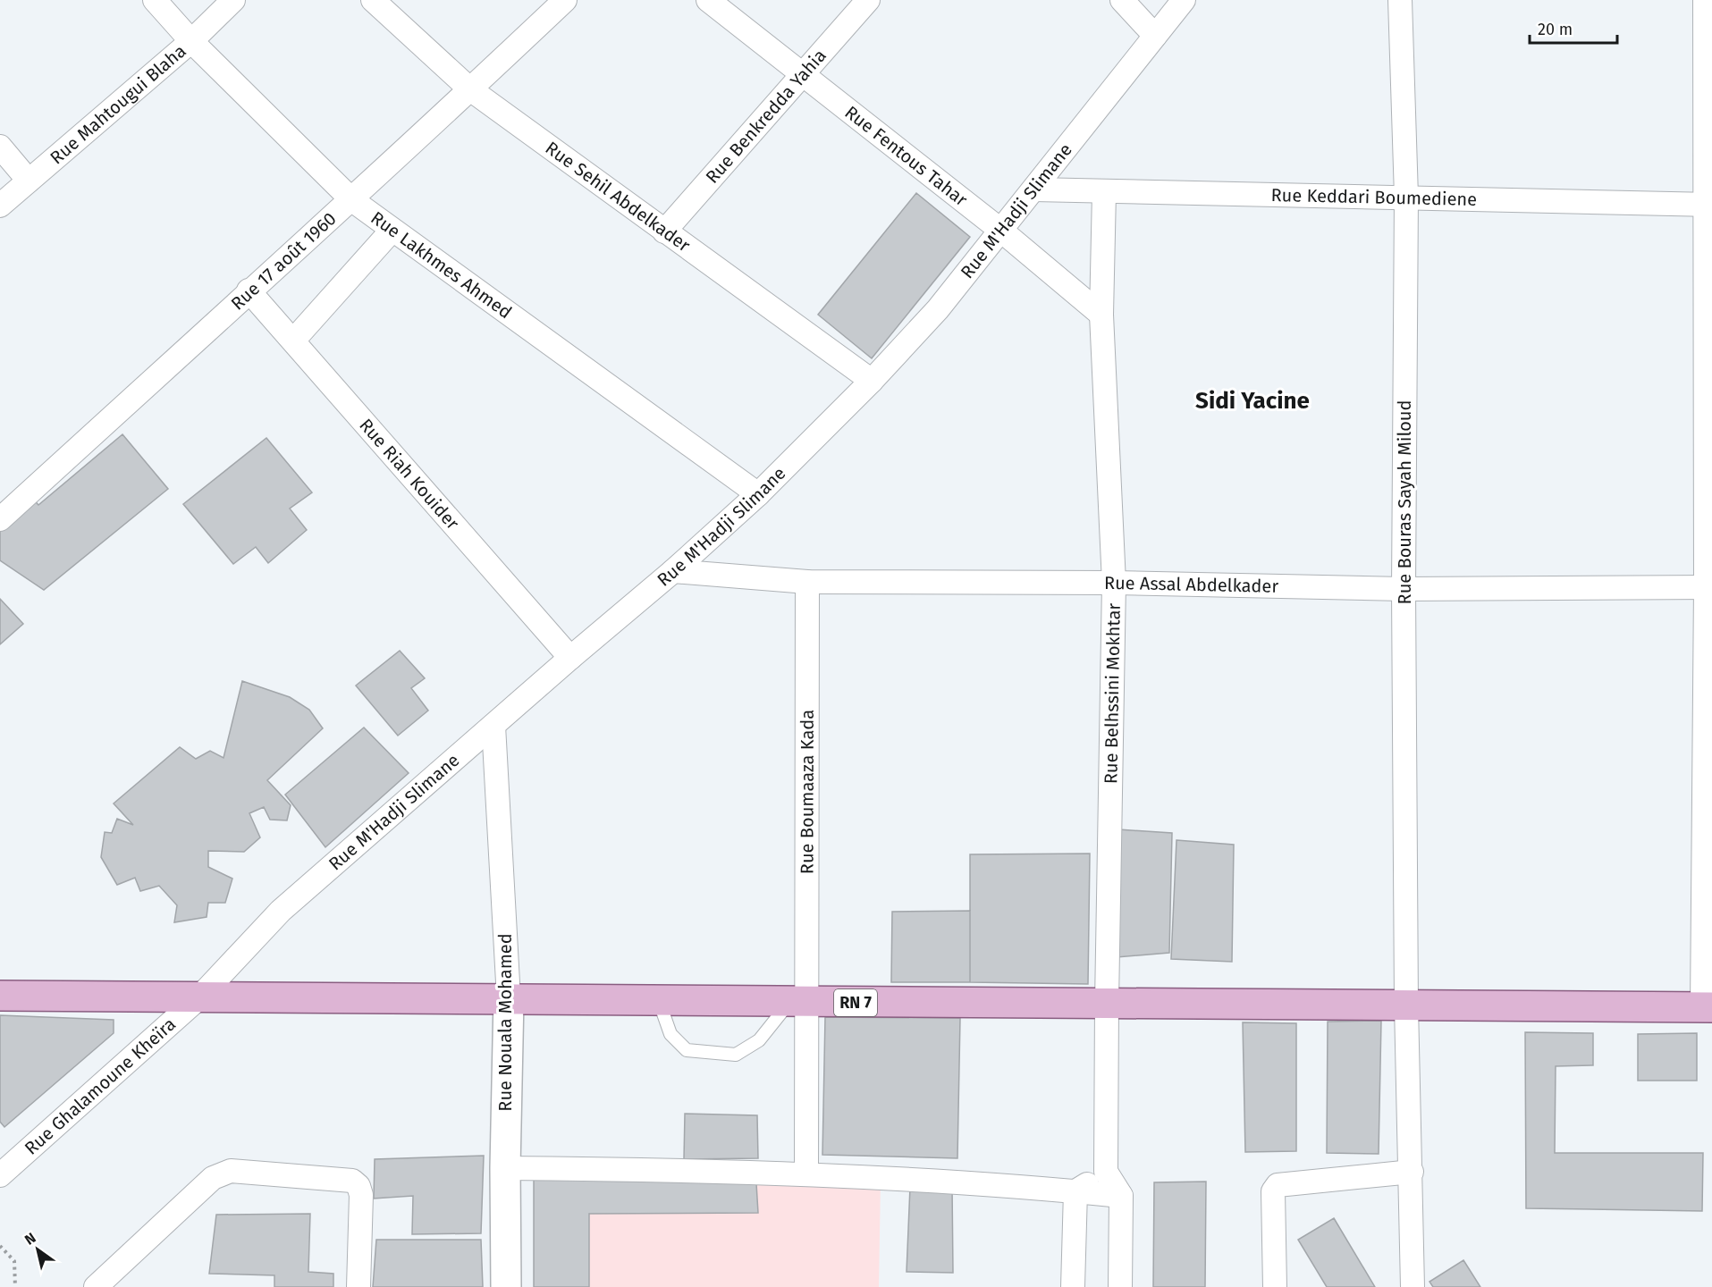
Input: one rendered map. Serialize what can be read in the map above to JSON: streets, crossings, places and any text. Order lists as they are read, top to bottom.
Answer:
{
  "streets": {
    "main road": ["RN 7"],
    "street": [
      "Rue Mahtougui Blaha",
      "Rue Benkredda Yahia",
      "Rue Fentous Tahar",
      "Rue Keddari Boumediene",
      "Rue Sehil Abdelkader",
      "Rue M'Hadji Slimane",
      "Rue 17 août 1960",
      "Rue Lakhmes Ahmed",
      "Rue Riah Kouider",
      "Rue Bouras Sayah Miloud",
      "Rue Assal Abdelkader",
      "Rue Belhssini Mokhtar",
      "Rue Boumaaza Kada",
      "Rue Nouala Mohamed",
      "Rue Ghalamoune Kheïra"
    ]
  },
  "crossings": [
    ["Rue Mahtougui Blaha", "Rue Lakhmes Ahmed"],
    ["Rue Benkredda Yahia", "Rue Fentous Tahar"],
    ["Rue Benkredda Yahia", "Rue Sehil Abdelkader"],
    ["Rue Fentous Tahar", "Rue M'Hadji Slimane"],
    ["Rue Fentous Tahar", "Rue Belhssini Mokhtar"],
    ["Rue Keddari Boumediene", "Rue M'Hadji Slimane"],
    ["Rue Keddari Boumediene", "Rue Bouras Sayah Miloud"],
    ["Rue Keddari Boumediene", "Rue Belhssini Mokhtar"],
    ["Rue Sehil Abdelkader", "Rue M'Hadji Slimane"],
    ["Rue Sehil Abdelkader", "Rue 17 août 1960"],
    ["Rue M'Hadji Slimane", "Rue Lakhmes Ahmed"],
    ["Rue M'Hadji Slimane", "Rue Riah Kouider"],
    ["Rue M'Hadji Slimane", "Rue Assal Abdelkader"],
    ["Rue M'Hadji Slimane", "RN 7"],
    ["Rue M'Hadji Slimane", "Rue Nouala Mohamed"],
    ["Rue M'Hadji Slimane", "Rue Ghalamoune Kheïra"],
    ["Rue 17 août 1960", "Rue Lakhmes Ahmed"],
    ["Rue 17 août 1960", "Rue Riah Kouider"],
    ["Rue Bouras Sayah Miloud", "Rue Assal Abdelkader"],
    ["Rue Bouras Sayah Miloud", "RN 7"],
    ["Rue Assal Abdelkader", "Rue Belhssini Mokhtar"],
    ["Rue Assal Abdelkader", "Rue Boumaaza Kada"],
    ["Rue Belhssini Mokhtar", "RN 7"],
    ["Rue Boumaaza Kada", "RN 7"],
    ["RN 7", "Rue Nouala Mohamed"],
    ["RN 7", "Rue Ghalamoune Kheïra"]
  ],
  "districts": ["Sidi Yacine"],
  "scale_bar": "20 m",
  "north": "top left"
}
